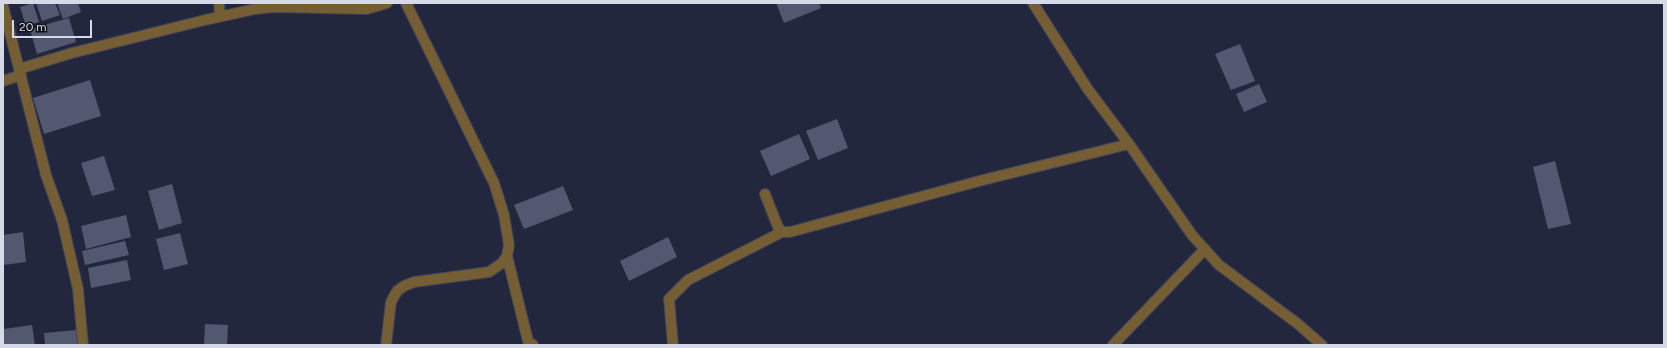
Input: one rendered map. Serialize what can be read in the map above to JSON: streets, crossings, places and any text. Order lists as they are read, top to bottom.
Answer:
{
  "scale_bar": "20 m"
}
